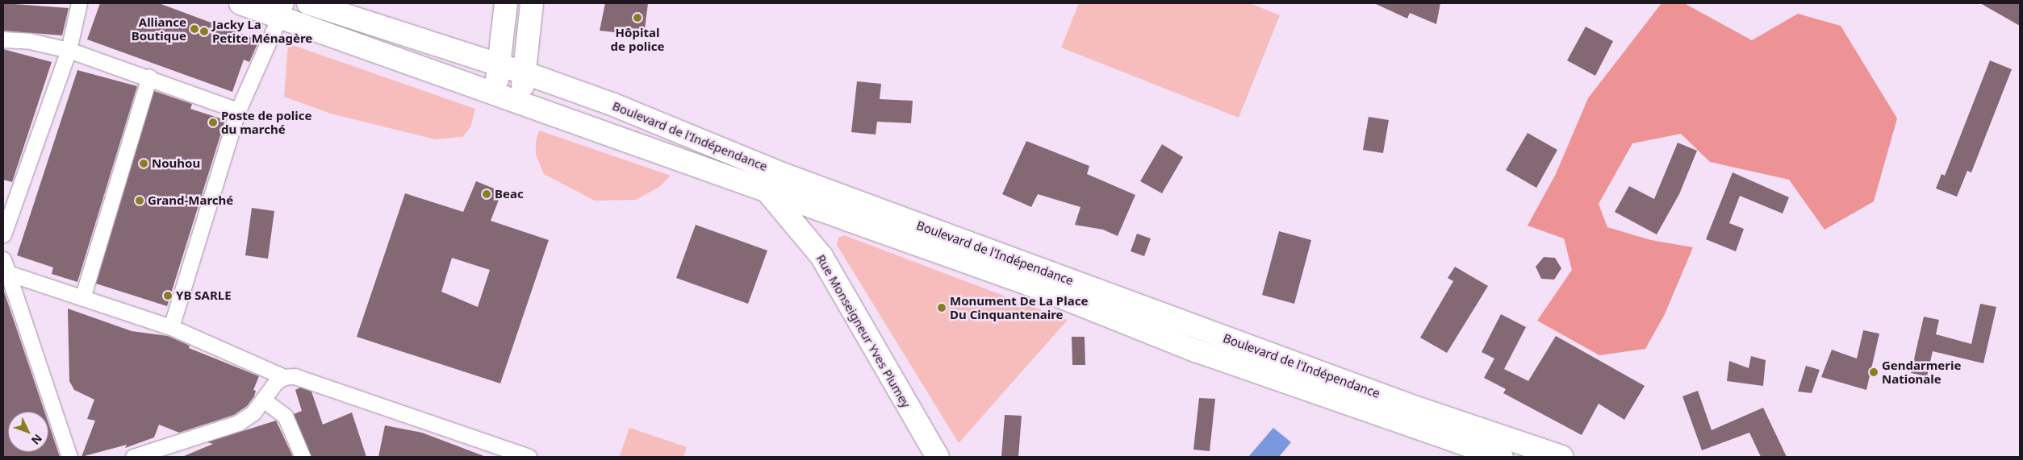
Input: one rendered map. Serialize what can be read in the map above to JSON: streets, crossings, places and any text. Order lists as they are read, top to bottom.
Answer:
{
  "streets": {
    "main road": ["Boulevard de l'Indépendance", "Rue Monseigneur Yves Plumey"]
  },
  "crossings": [
    ["Boulevard de l'Indépendance", "Rue Monseigneur Yves Plumey"]
  ],
  "places": [
    "Hôpital de police",
    "Alliance Boutique",
    "Jacky La Petite Ménagère",
    "Poste de police du marché",
    "Nouhou",
    "Beac",
    "Grand-Marché",
    "YB SARLE",
    "Monument De La Place Du Cinquantenaire",
    "Gendarmerie Nationale"
  ],
  "north": "bottom right"
}
